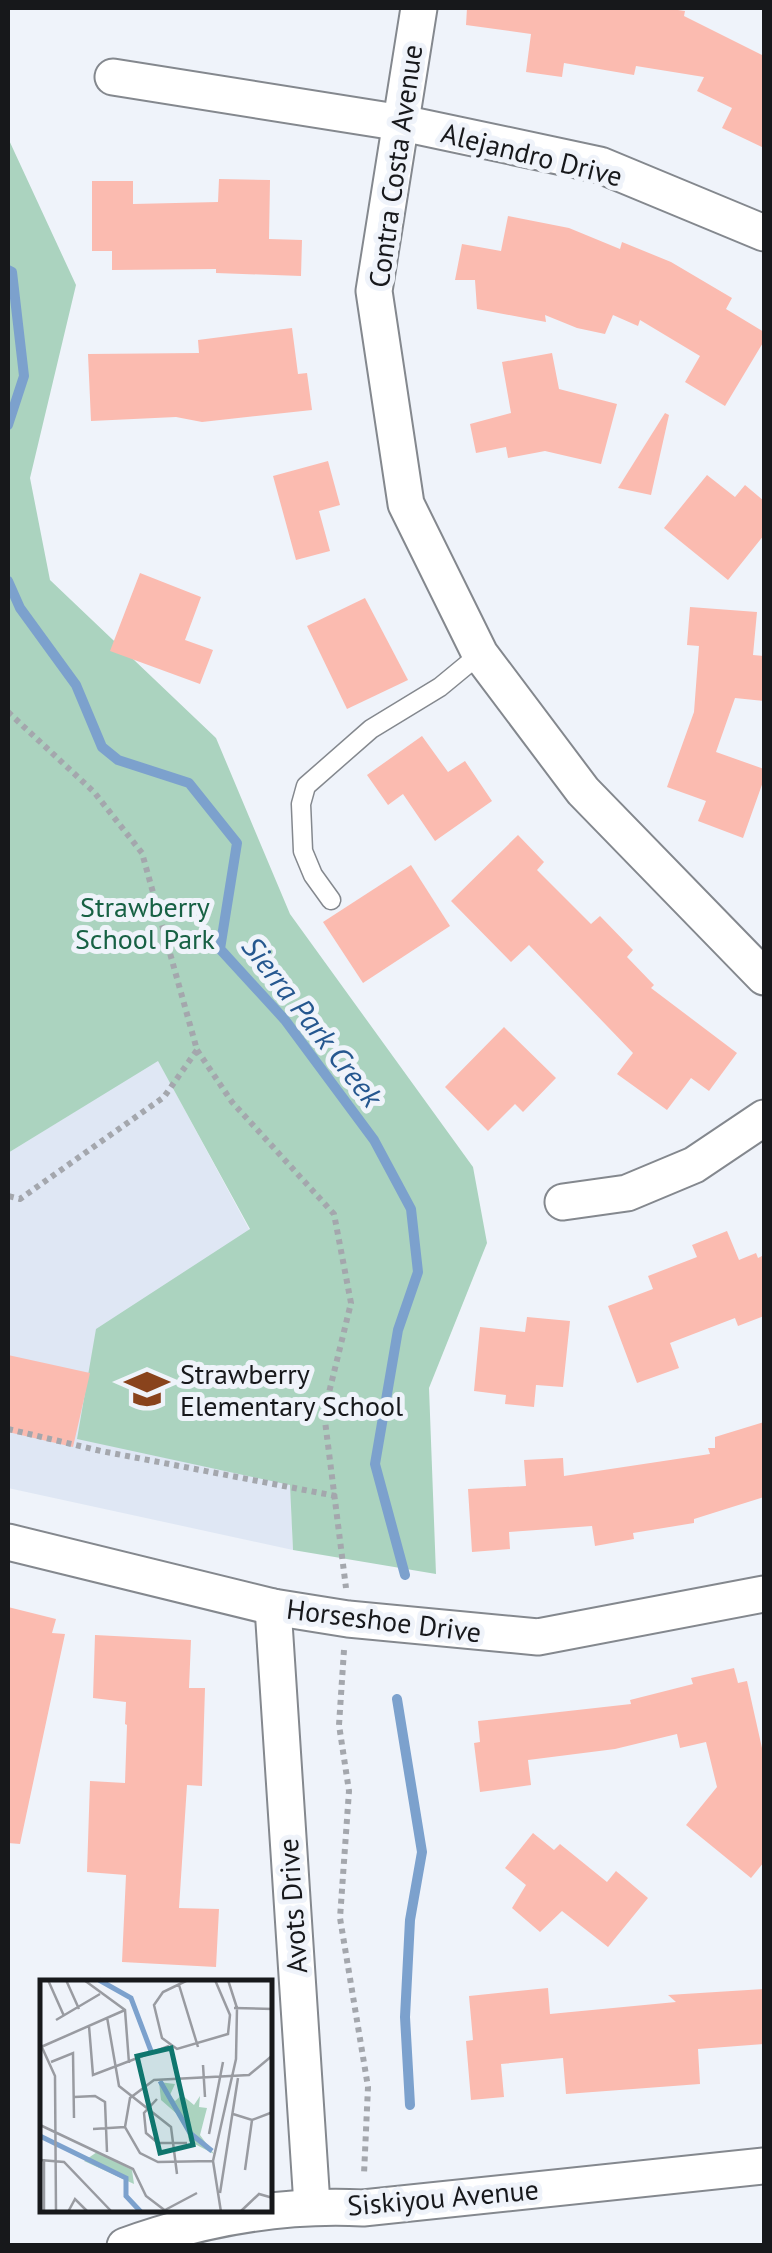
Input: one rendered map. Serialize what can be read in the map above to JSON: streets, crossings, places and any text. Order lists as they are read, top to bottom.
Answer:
{
  "streets": {
    "street": [
      "Alejandro Drive",
      "Contra Costa Avenue",
      "Horseshoe Drive",
      "Avots Drive",
      "Siskiyou Avenue"
    ]
  },
  "crossings": [
    ["Alejandro Drive", "Contra Costa Avenue"],
    ["Horseshoe Drive", "Avots Drive"],
    ["Avots Drive", "Siskiyou Avenue"]
  ],
  "water": ["Sierra Park Creek"],
  "parks": ["Strawberry School Park"],
  "places": {
    "school or university": ["Strawberry Elementary School"]
  }
}
